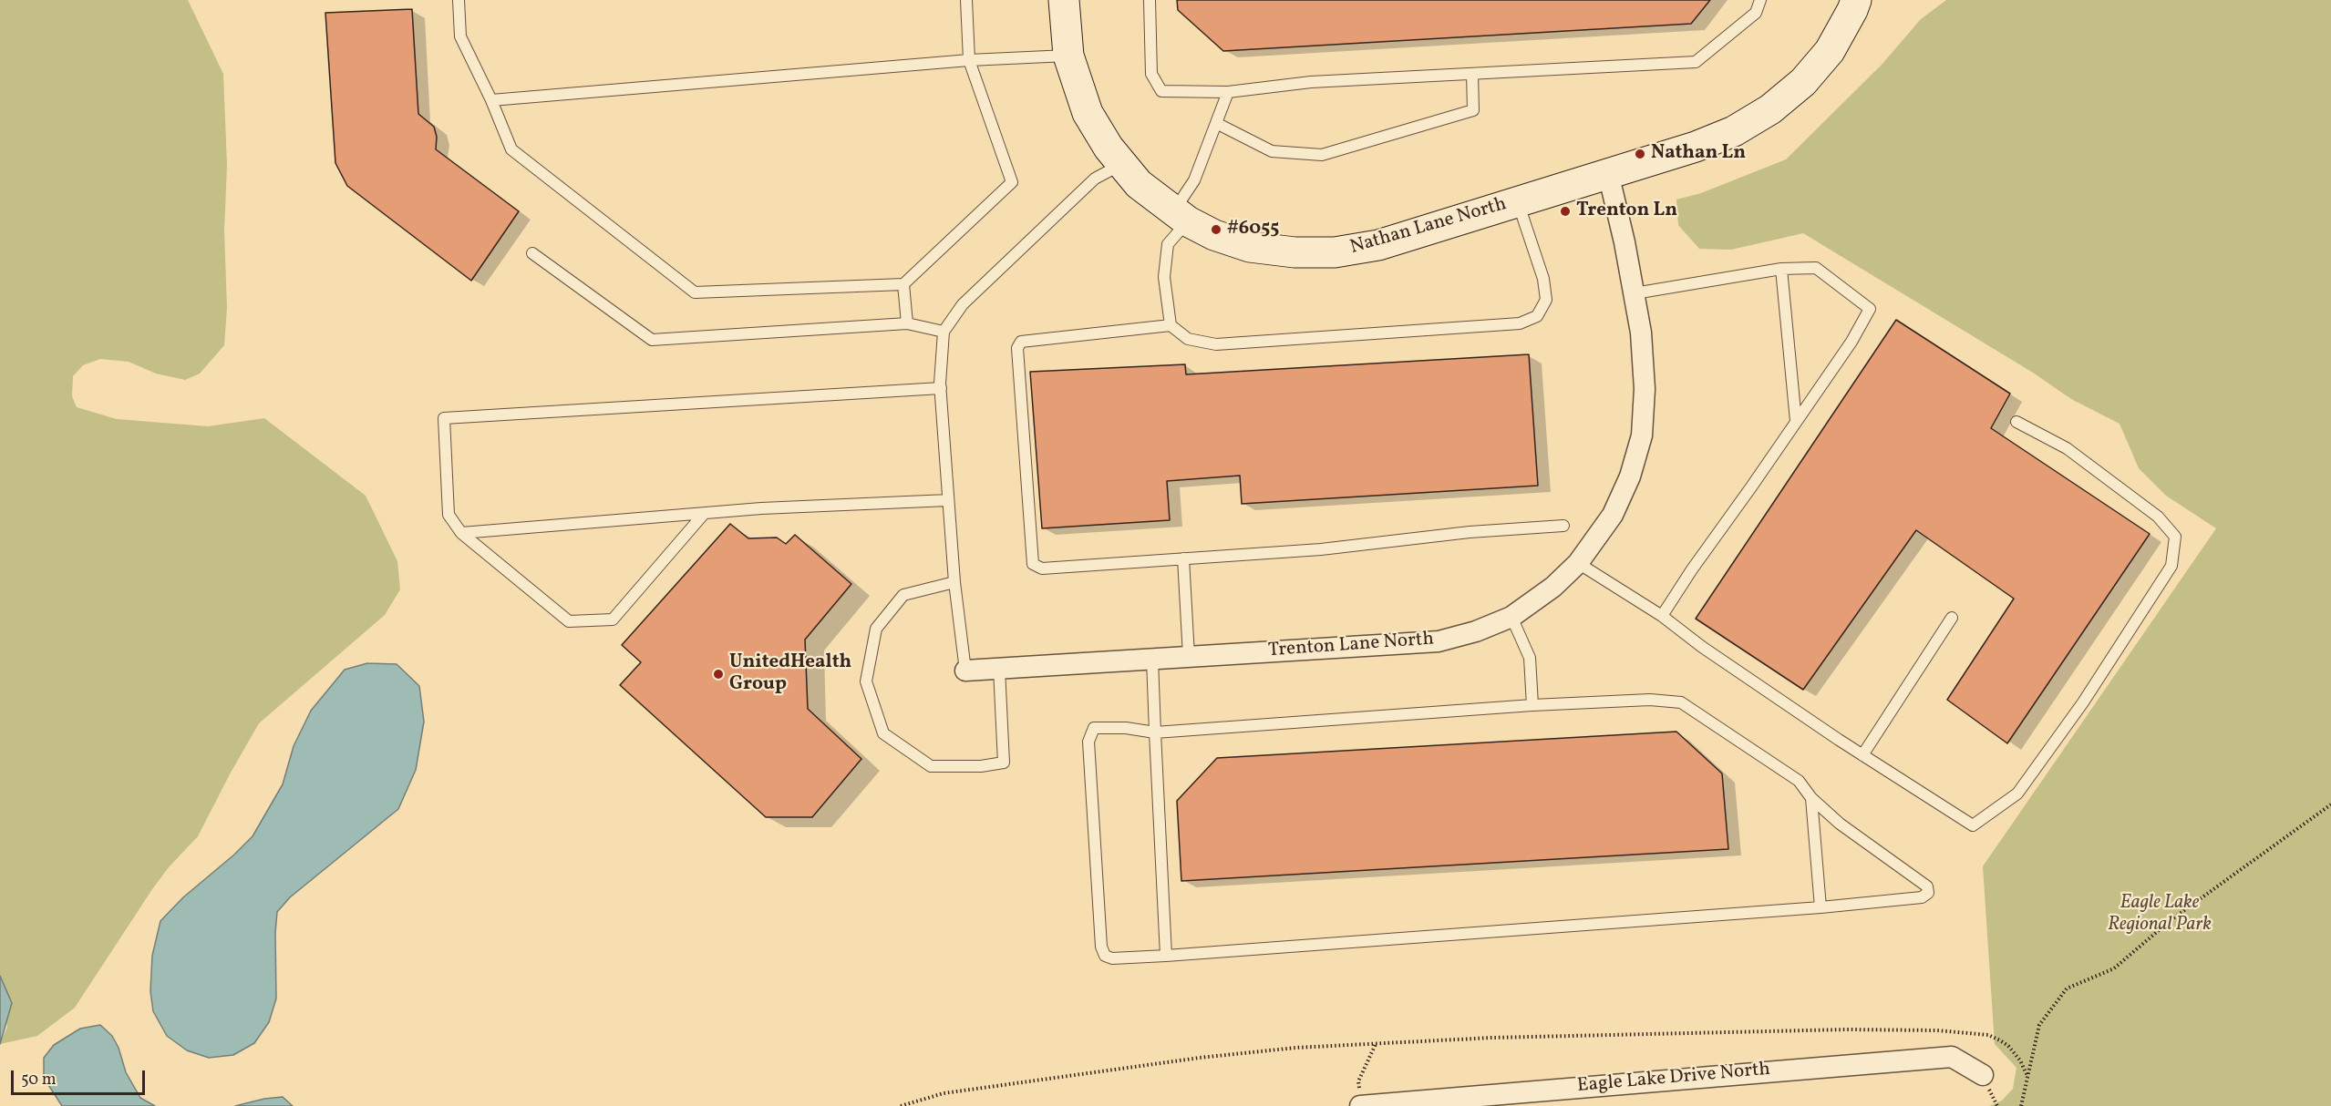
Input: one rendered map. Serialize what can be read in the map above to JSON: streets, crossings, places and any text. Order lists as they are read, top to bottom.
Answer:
{
  "streets": {
    "street": ["Nathan Lane North", "Trenton Lane North", "Eagle Lake Drive North"]
  },
  "crossings": [
    ["Nathan Lane North", "Trenton Lane North"]
  ],
  "parks": ["Eagle Lake Regional Park"],
  "places": [
    "Nathan Ln",
    "Trenton Ln",
    "#6055",
    "UnitedHealth Group"
  ],
  "scale_bar": "50 m"
}
